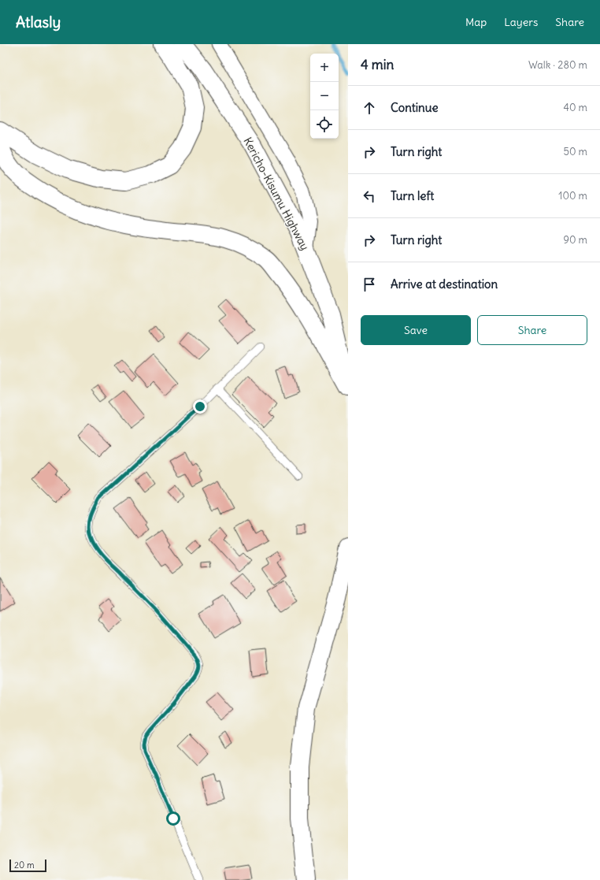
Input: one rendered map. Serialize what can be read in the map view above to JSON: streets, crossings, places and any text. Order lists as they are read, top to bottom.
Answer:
{
  "streets": {
    "highway": ["Kericho-Kisumu Highway"]
  },
  "scale_bar": "20 m",
  "page": {
    "header": "Atlasly",
    "nav": ["Map", "Layers", "Share"],
    "heading": ["4 min", "Walk · 280 m"],
    "map_buttons": ["+", "−"],
    "list": [
      ["Continue", "40 m"],
      ["Turn right", "50 m"],
      ["Turn left", "100 m"],
      ["Turn right", "90 m"],
      "Arrive at destination"
    ],
    "buttons": ["Save", "Share"],
    "scale": "20 m"
  }
}
